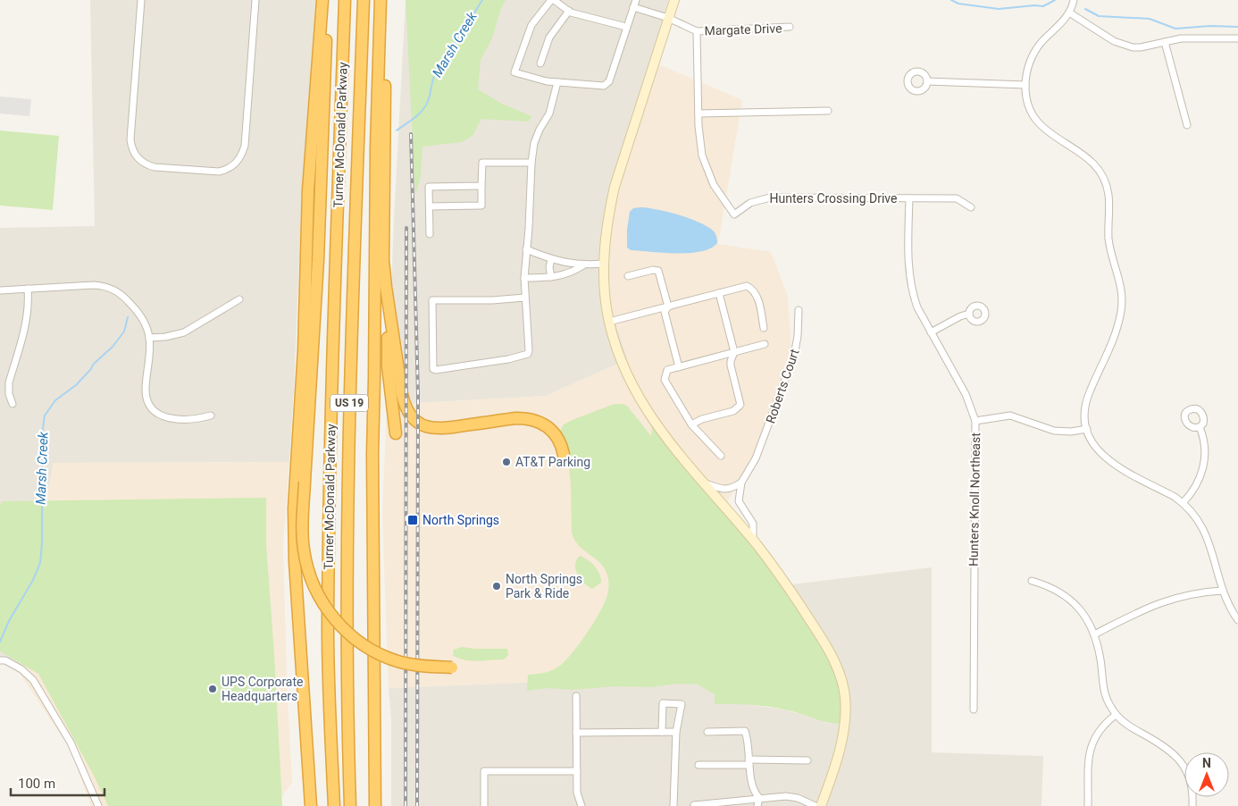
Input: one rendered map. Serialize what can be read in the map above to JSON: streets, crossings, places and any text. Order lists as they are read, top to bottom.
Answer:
{
  "streets": {
    "highway": ["Turner McDonald Parkway", "US 19"],
    "street": [
      "Margate Drive",
      "Hunters Crossing Drive",
      "Roberts Court",
      "Hunters Knoll Northeast"
    ]
  },
  "crossings": [
    ["Margate Drive", "Hunters Crossing Drive"],
    ["Hunters Crossing Drive", "Hunters Knoll Northeast"]
  ],
  "water": ["Marsh Creek"],
  "places": {
    "other": ["AT&T Parking", "North Springs Park & Ride", "UPS Corporate Headquarters"],
    "transit": ["North Springs"]
  },
  "scale_bar": "100 m",
  "north": "top"
}
